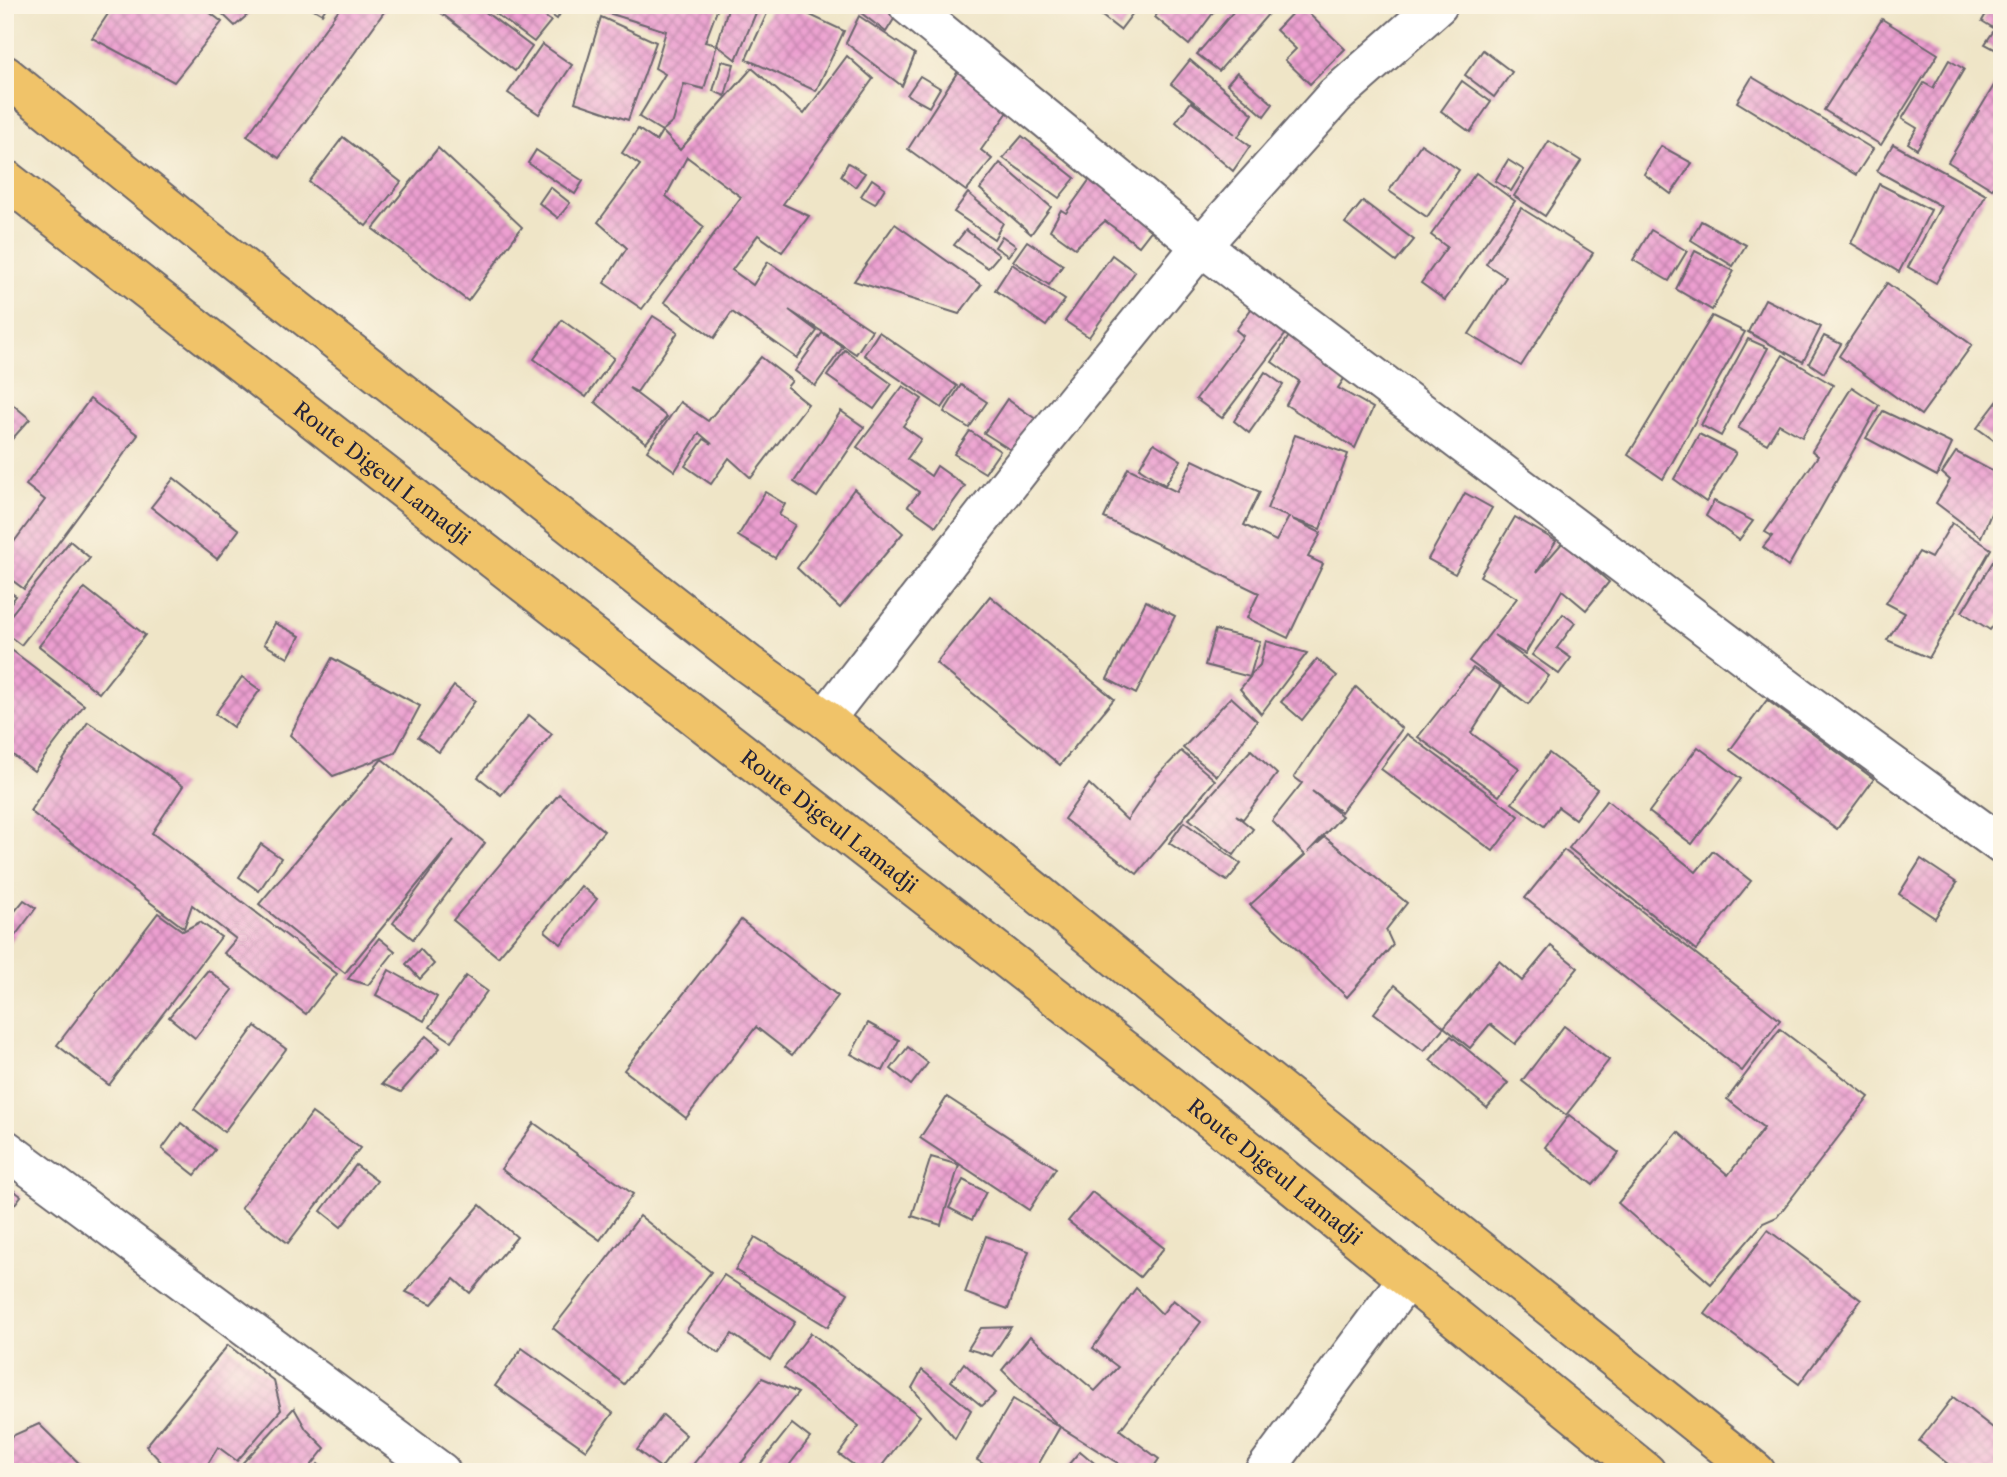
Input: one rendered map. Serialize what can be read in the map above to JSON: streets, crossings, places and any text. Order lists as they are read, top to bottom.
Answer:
{
  "streets": {
    "main road": ["Route Digeul Lamadji"]
  }
}
